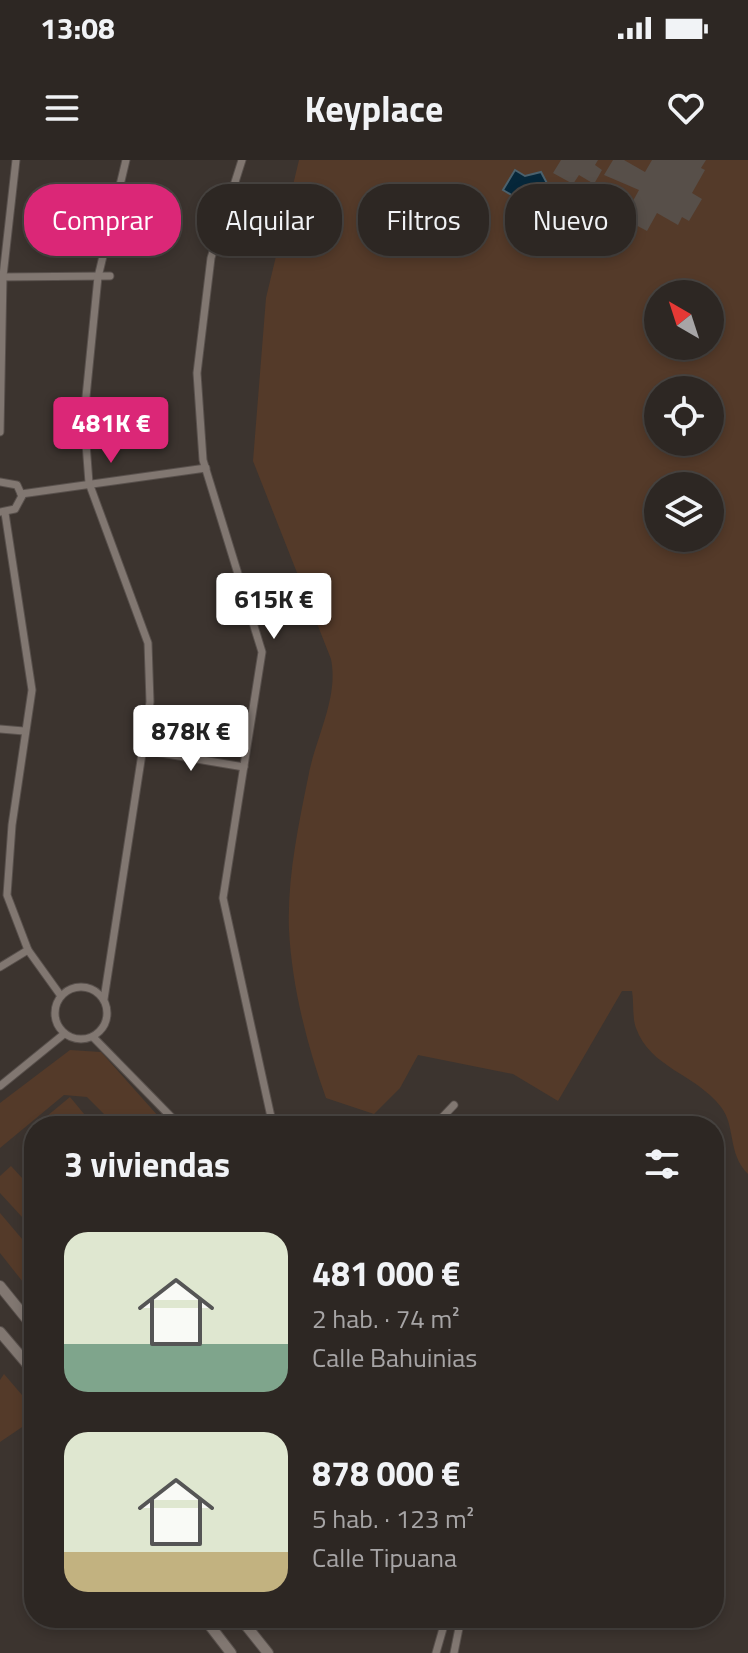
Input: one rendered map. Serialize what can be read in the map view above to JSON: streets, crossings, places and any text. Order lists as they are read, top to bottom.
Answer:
{
  "north": "top left",
  "page": {
    "status": "13:08",
    "header": "Keyplace",
    "chip": [
      "Comprar",
      "Alquilar",
      "Filtros",
      "Nuevo"
    ],
    "price": ["481K €", "615K €", "878K €"],
    "heading": "3 viviendas",
    "list": [
      {
        "name": "481 000 €",
        "note": "2 hab. · 74 m² · Calle Bahuinias"
      },
      {
        "name": "878 000 €",
        "note": "5 hab. · 123 m² · Calle Tipuana"
      }
    ]
  }
}
